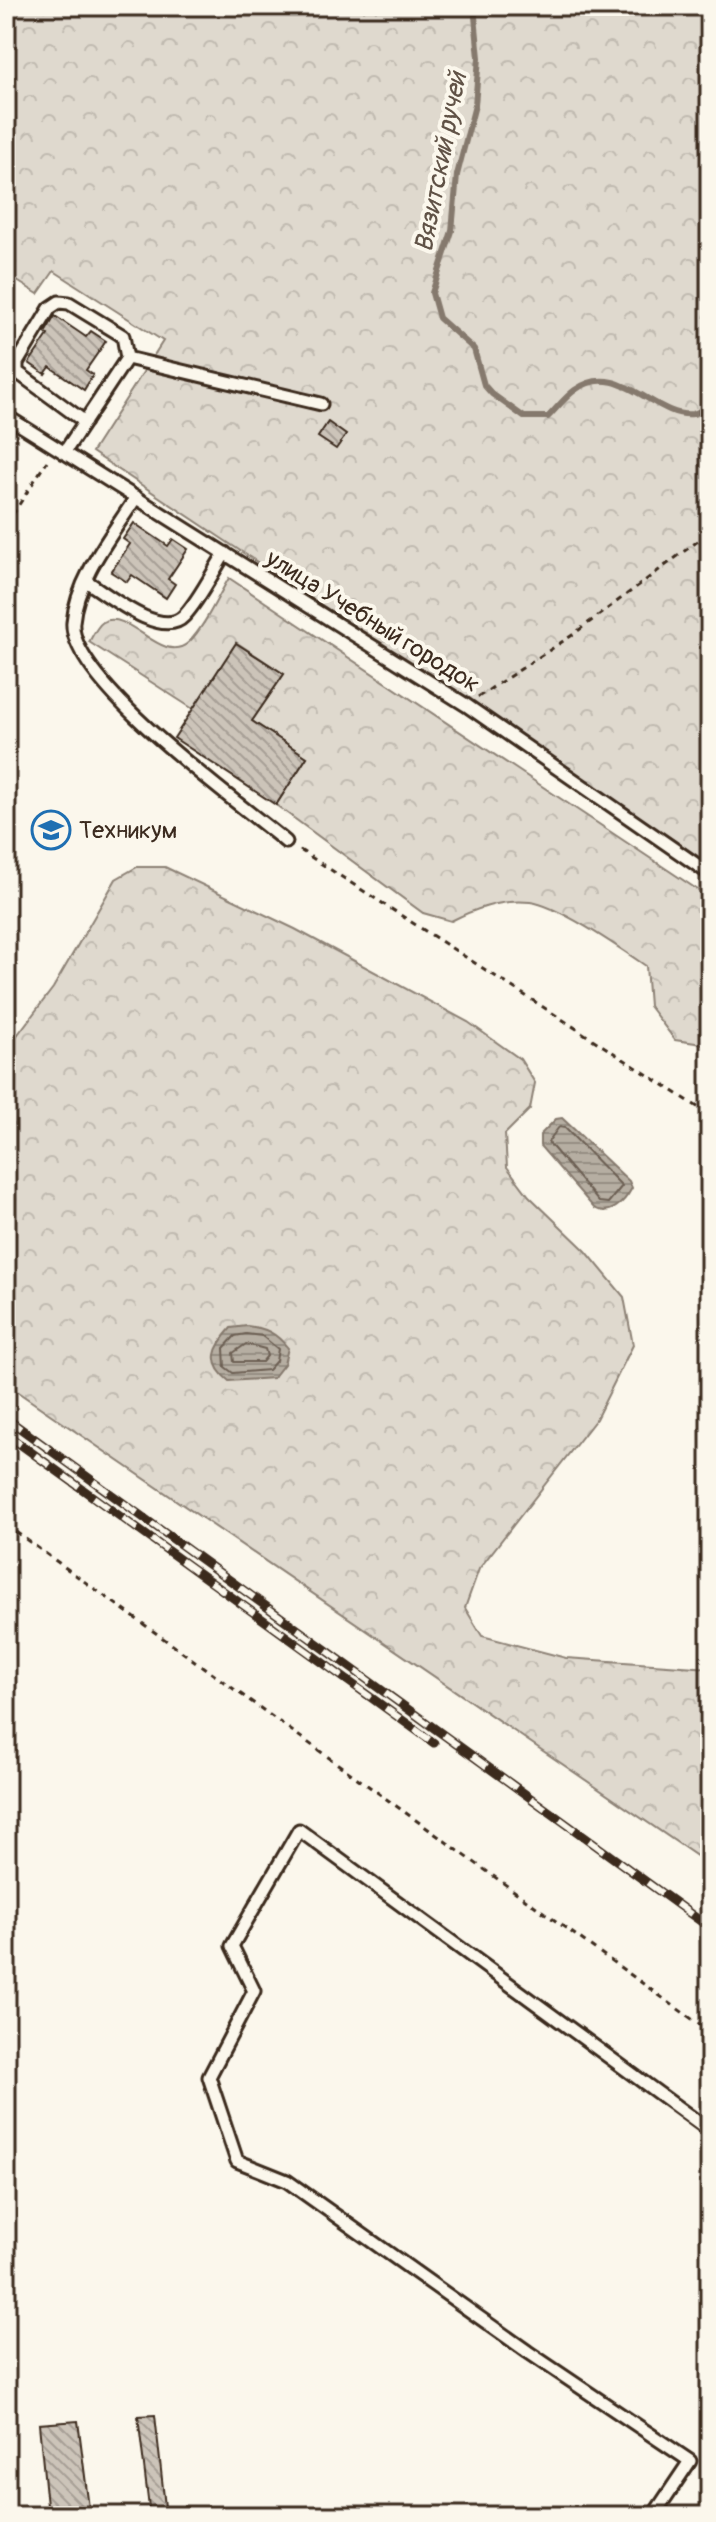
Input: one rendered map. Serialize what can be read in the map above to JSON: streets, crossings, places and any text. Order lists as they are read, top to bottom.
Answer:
{
  "streets": {
    "lane": ["улица Учебный городок"]
  },
  "water": ["Вязитский ручей"],
  "places": {
    "school or university": ["Техникум"]
  }
}
